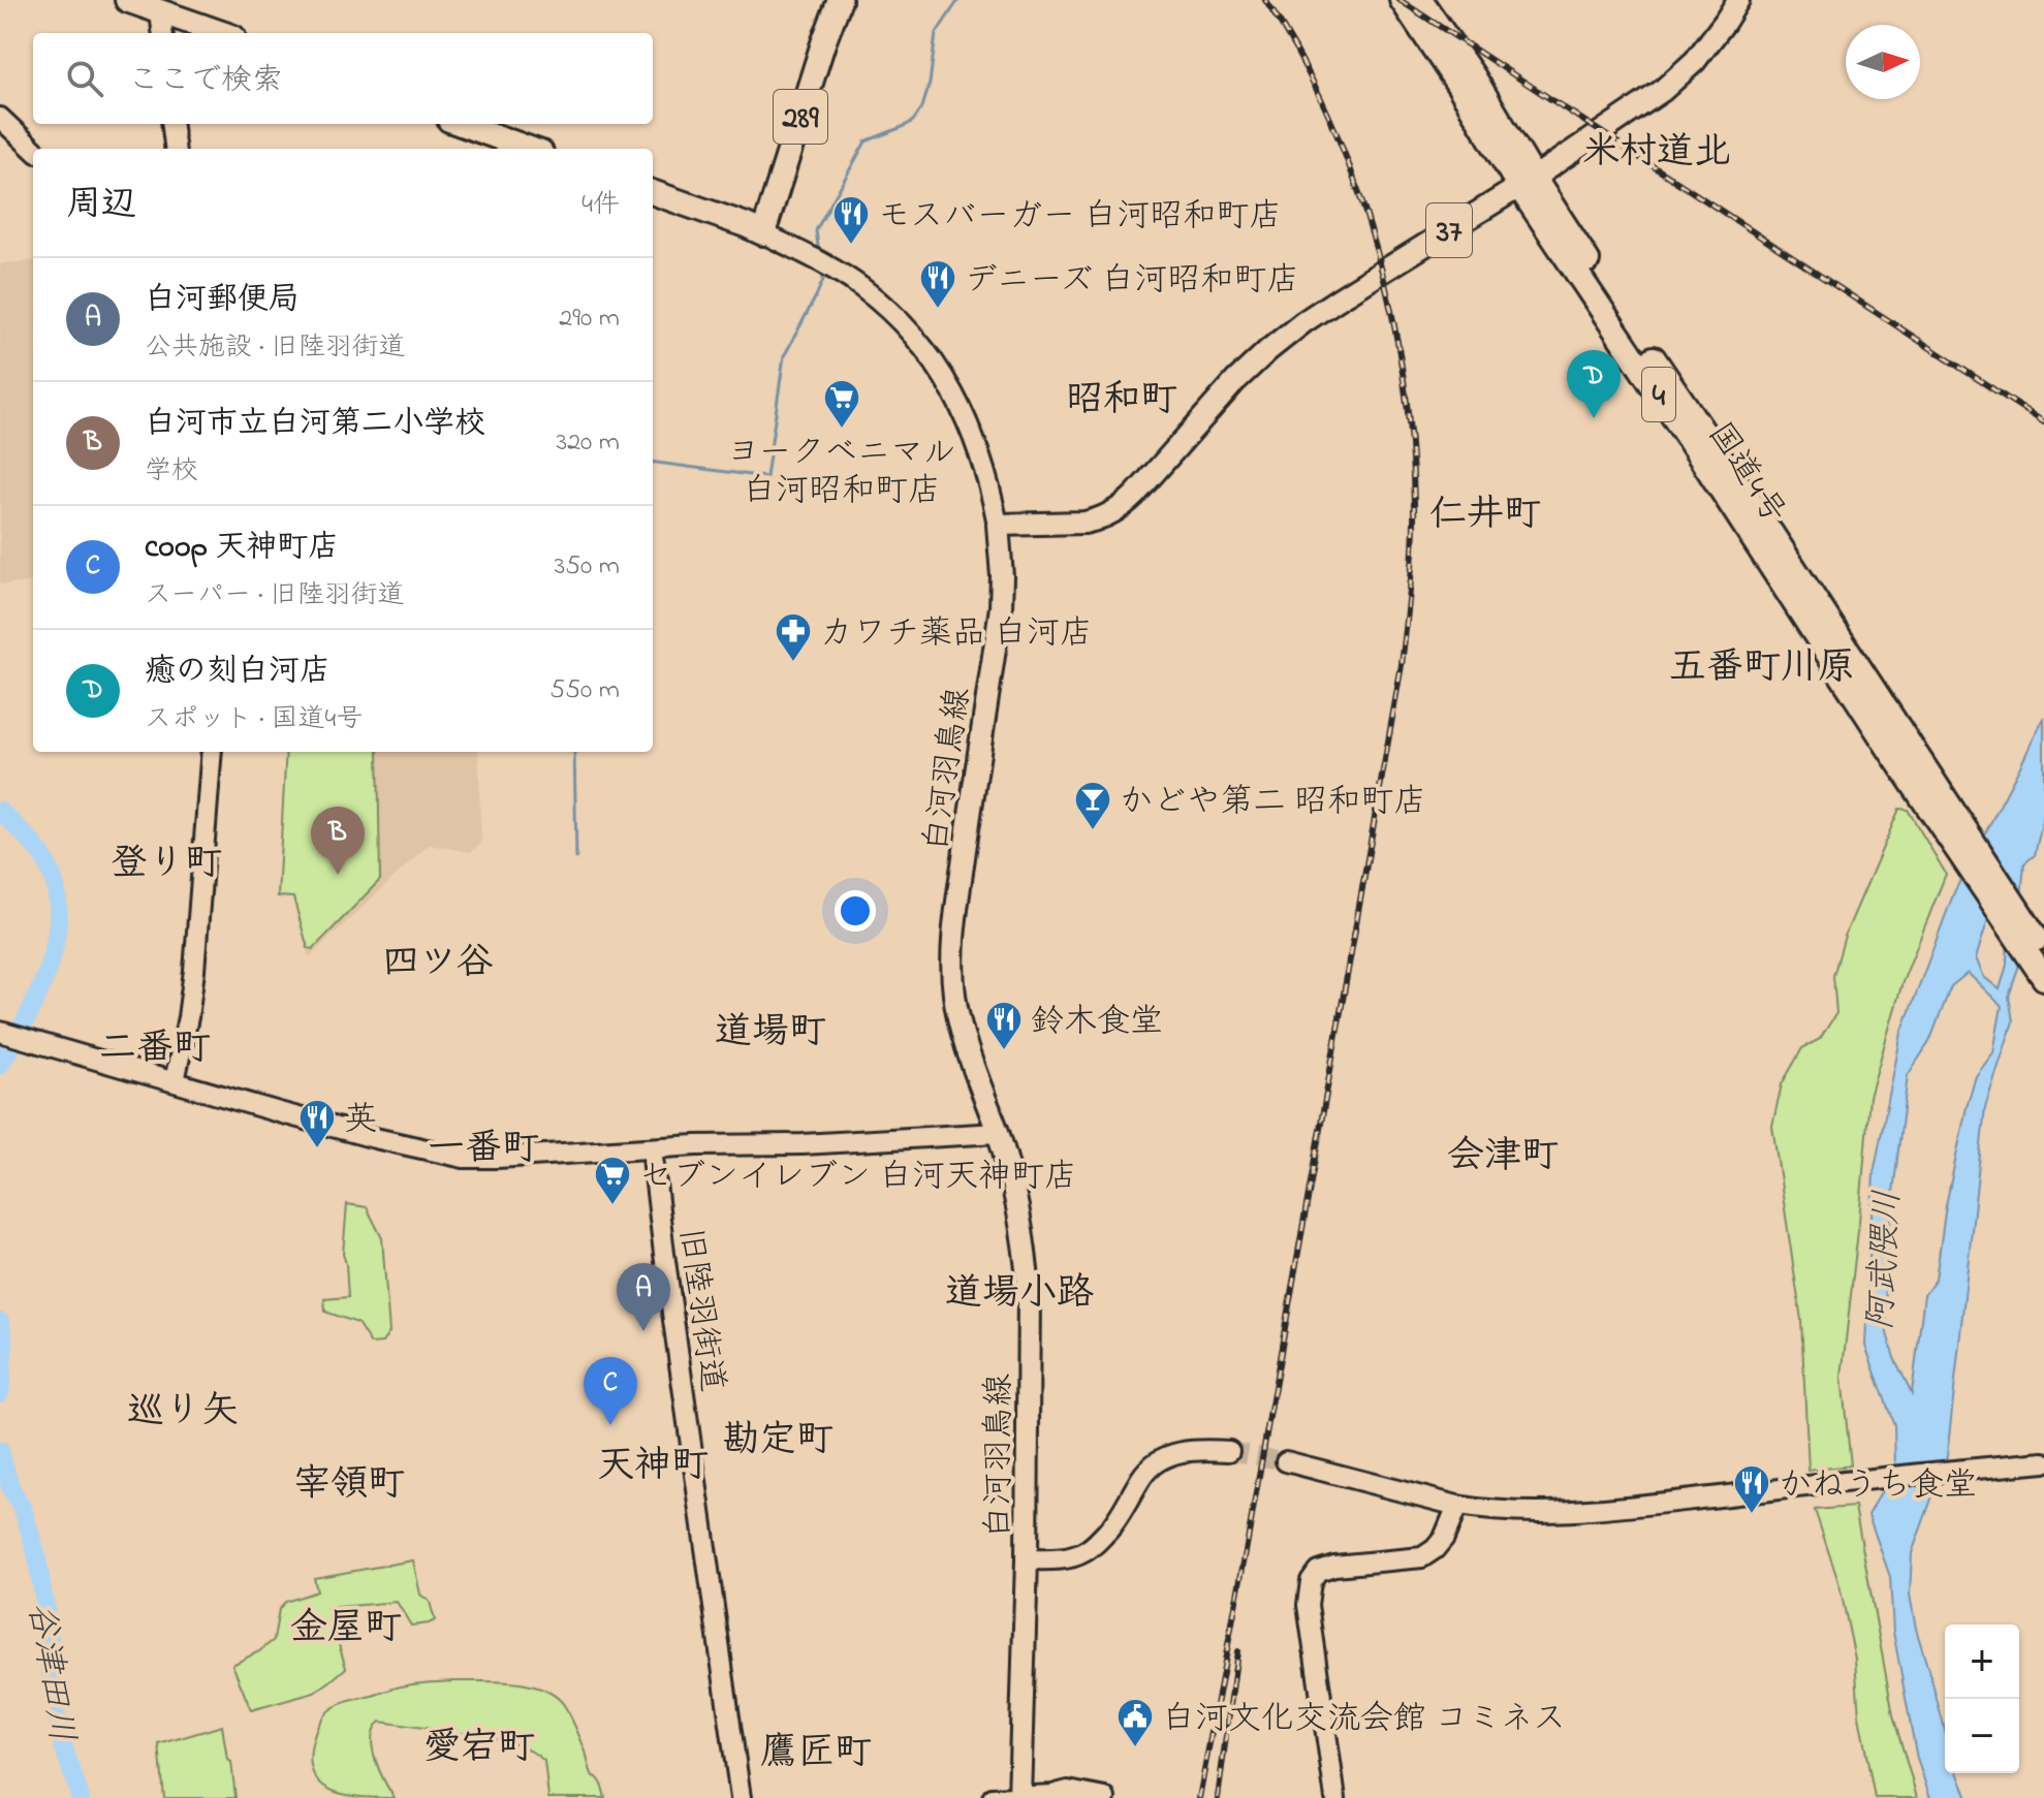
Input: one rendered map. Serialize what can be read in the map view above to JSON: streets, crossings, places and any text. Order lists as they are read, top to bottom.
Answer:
{
  "streets": {
    "highway": ["289", "4", "国道4号"],
    "main road": ["37", "白河羽鳥線"],
    "street": ["旧陸羽街道"]
  },
  "crossings": [
    ["37", "国道4号"],
    ["37", "白河羽鳥線"]
  ],
  "districts": [
    "米村道北",
    "昭和町",
    "仁井町",
    "五番町川原",
    "登り町",
    "四ツ谷",
    "道場町",
    "二番町",
    "一番町",
    "会津町",
    "道場小路",
    "巡り矢",
    "勘定町",
    "天神町",
    "宰領町",
    "金屋町",
    "愛宕町",
    "鷹匠町"
  ],
  "water": ["阿武隈川", "谷津田川"],
  "places": {
    "restaurant": [
      "モスバーガー 白河昭和町店",
      "デニーズ 白河昭和町店",
      "鈴木食堂",
      "英",
      "かねうち食堂"
    ],
    "supermarket": ["ヨークベニマル 白河昭和町店", "セブンイレブン 白河天神町店"],
    "pharmacy": ["カワチ薬品 白河店"],
    "bar": ["かどや第二 昭和町店"],
    "public building": ["白河文化交流会館 コミネス"]
  },
  "north": "right",
  "page": {
    "search": "ここで検索",
    "heading": ["周辺", "4件"],
    "list": [
      {
        "mark": "A",
        "name": "白河郵便局",
        "note": "公共施設 · 旧陸羽街道",
        "value": "290 m"
      },
      {
        "mark": "B",
        "name": "白河市立白河第二小学校",
        "note": "学校",
        "value": "320 m"
      },
      {
        "mark": "C",
        "name": "coop 天神町店",
        "note": "スーパー · 旧陸羽街道",
        "value": "350 m"
      },
      {
        "mark": "D",
        "name": "癒の刻白河店",
        "note": "スポット · 国道4号",
        "value": "550 m"
      }
    ],
    "pins": [
      "D",
      "B",
      "A",
      "C"
    ],
    "map_buttons": ["+", "−"]
  }
}
